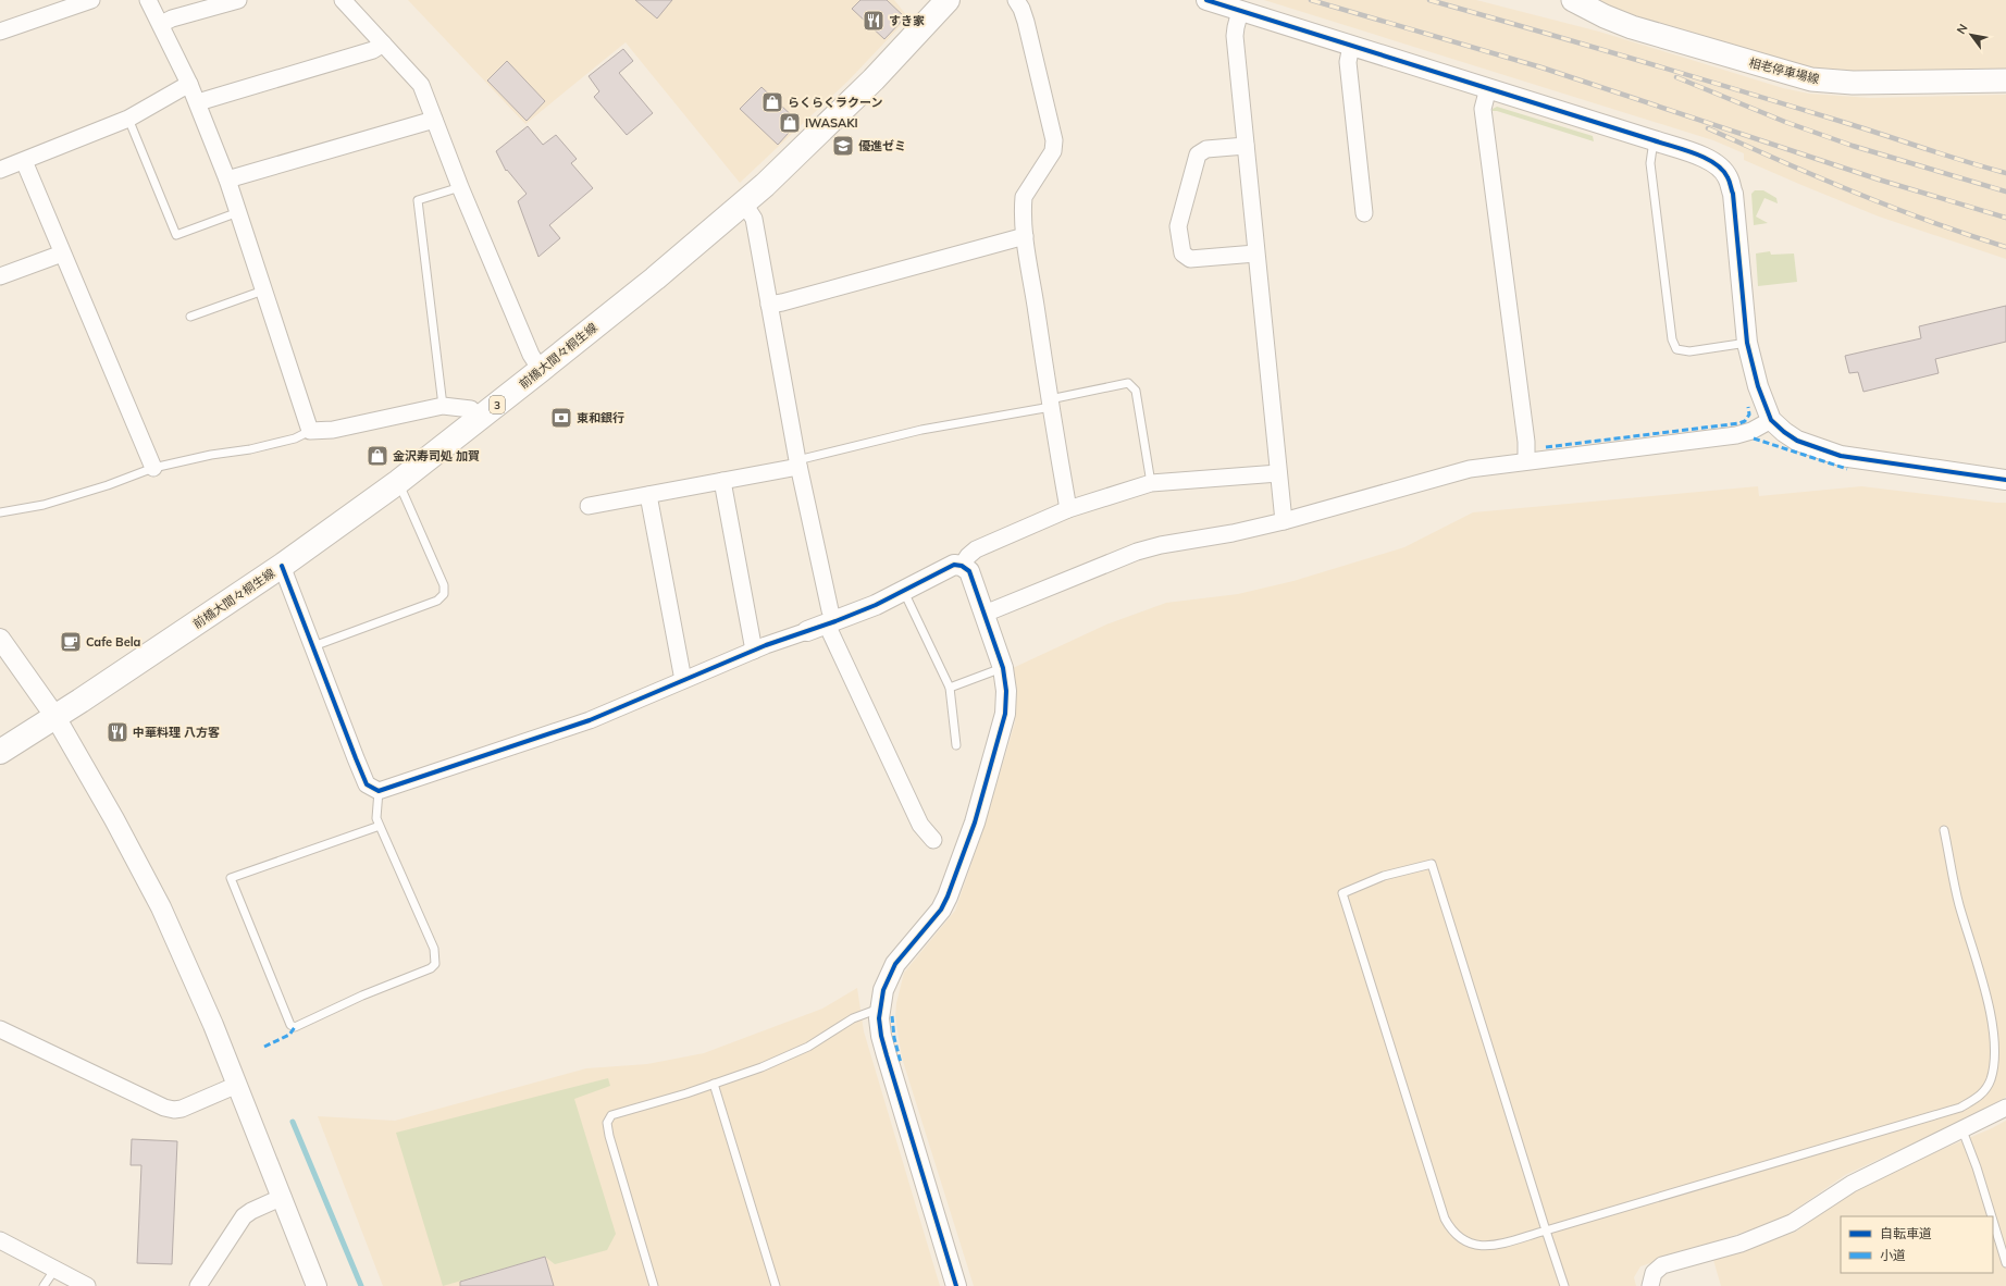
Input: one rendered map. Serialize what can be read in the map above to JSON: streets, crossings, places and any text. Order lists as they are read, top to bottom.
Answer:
{
  "streets": {
    "main road": ["相老停車場線", "前橋大間々桐生線", "3"]
  },
  "places": {
    "restaurant": ["すき家", "中華料理 八方客"],
    "shop": ["らくらくラクーン", "IWASAKI", "金沢寿司処 加賀"],
    "school or university": ["優進ゼミ"],
    "bank": ["東和銀行"],
    "cafe": ["Cafe Bela"]
  },
  "legend": ["自転車道", "小道"],
  "north": "top left"
}
